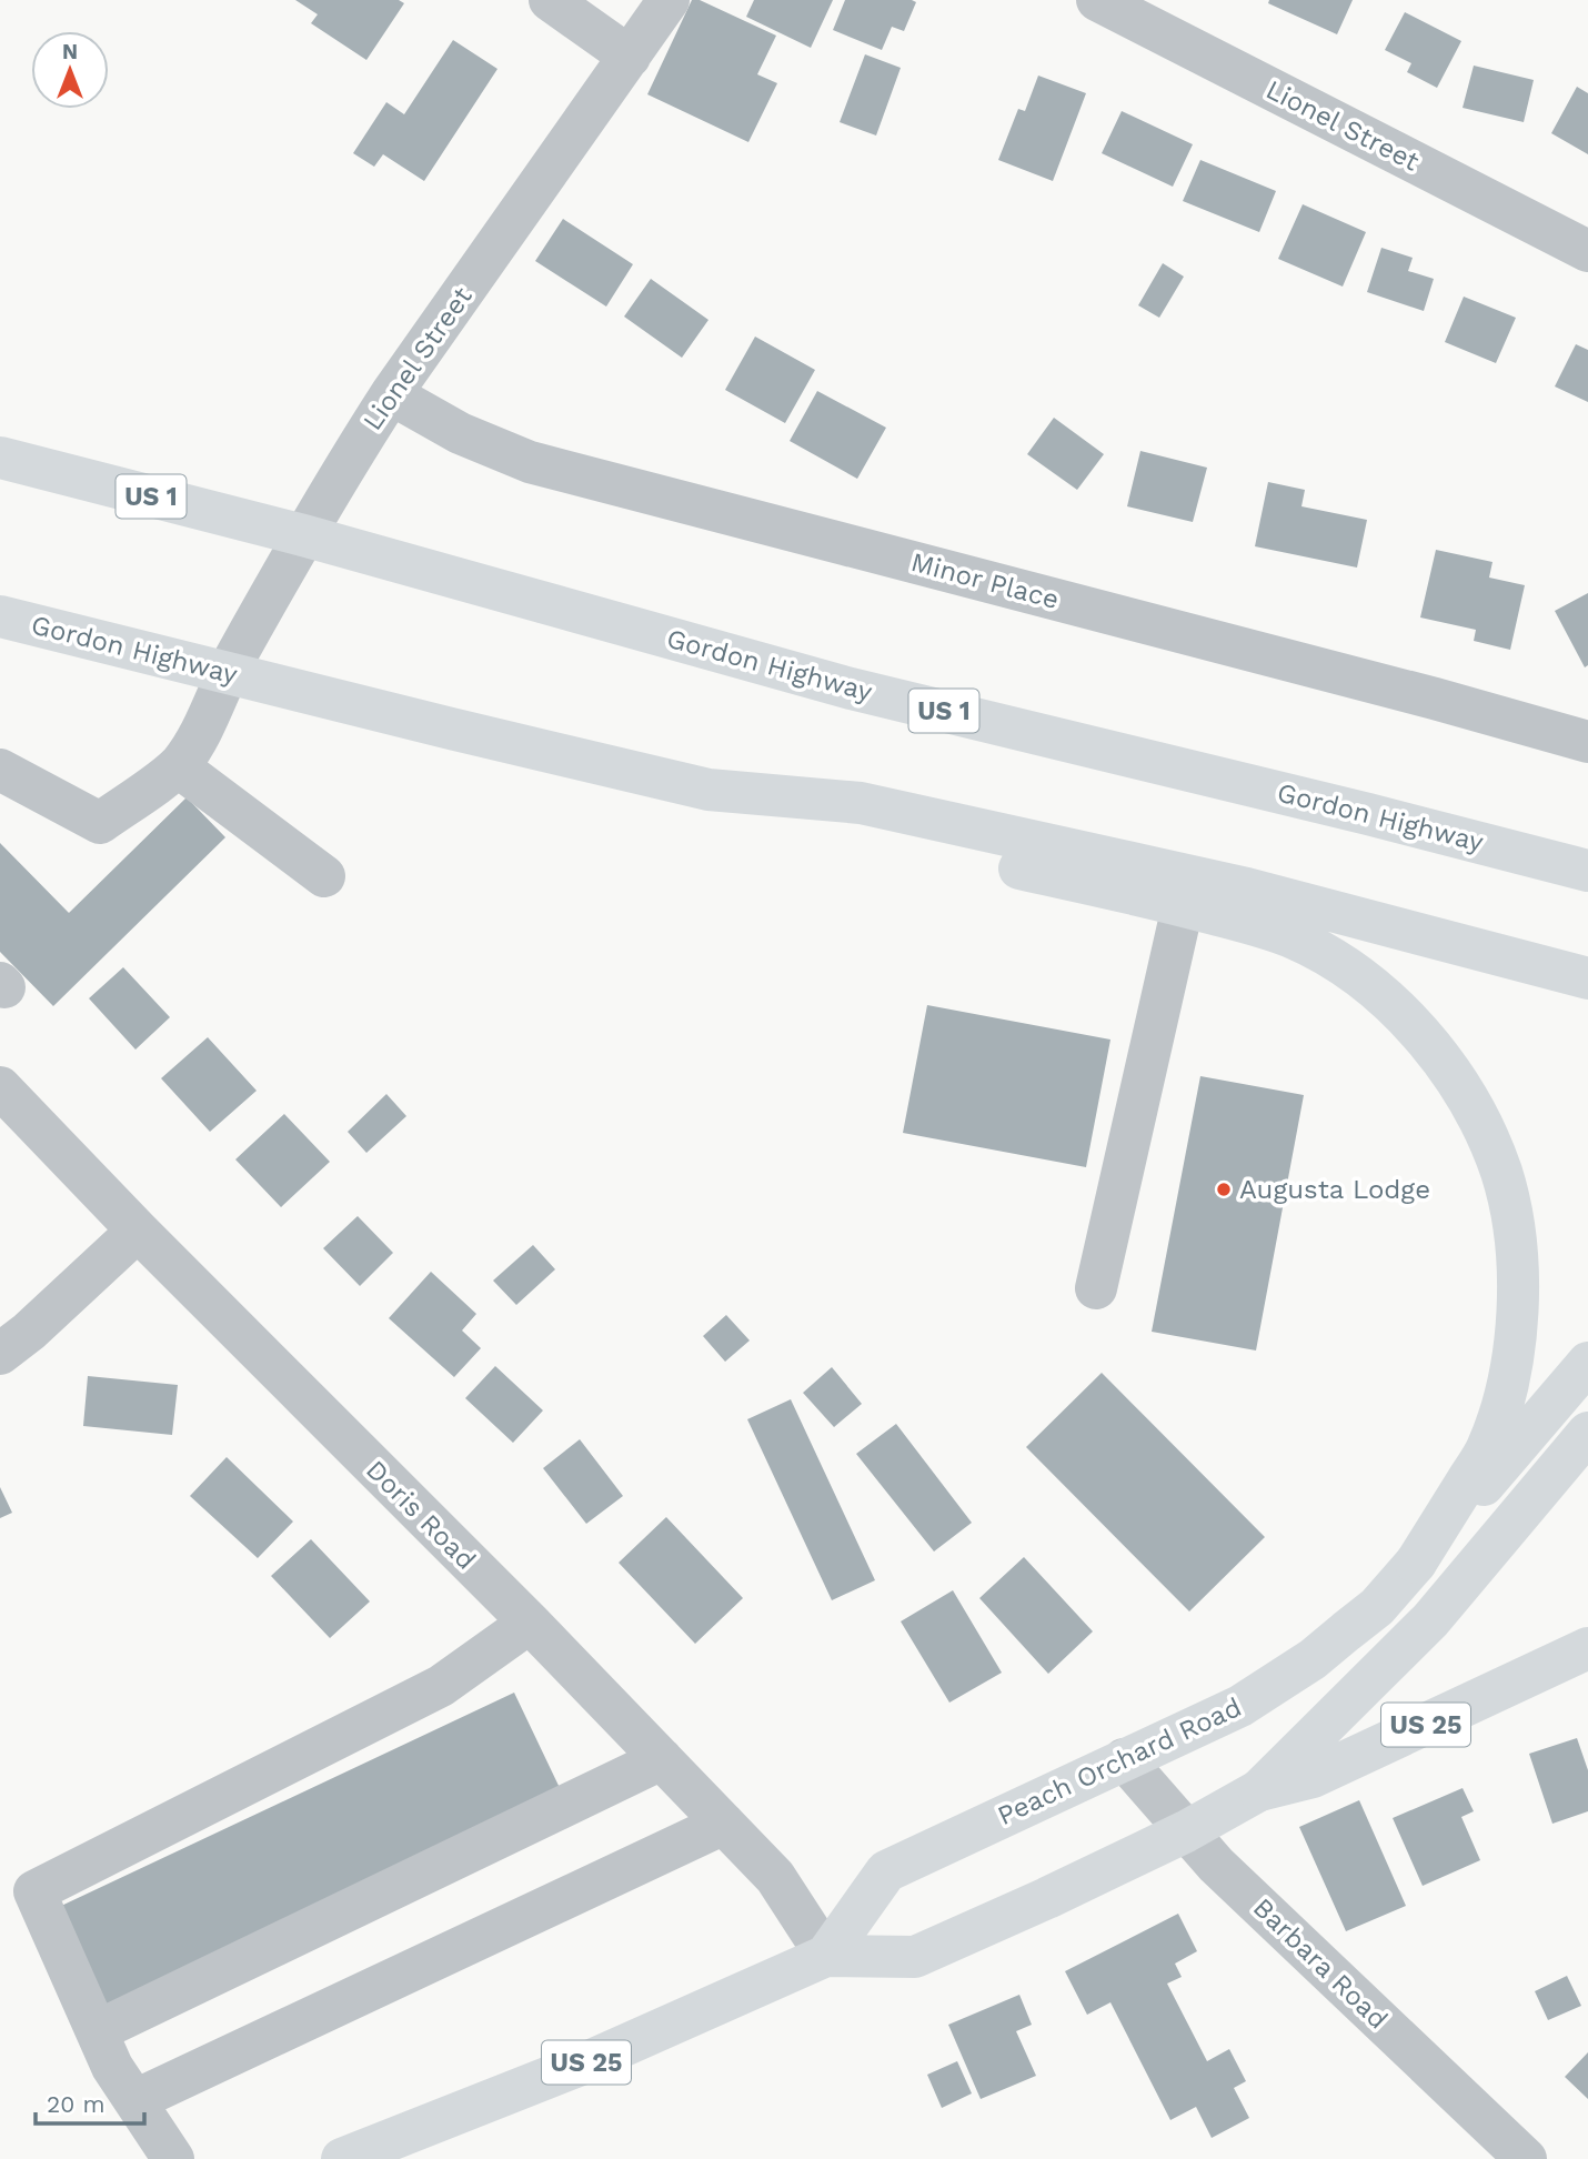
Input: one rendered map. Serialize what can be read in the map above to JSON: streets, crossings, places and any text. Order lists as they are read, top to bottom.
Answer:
{
  "streets": {
    "main road": [
      "US 1",
      "Gordon Highway",
      "US 25",
      "Peach Orchard Road"
    ],
    "street": [
      "Lionel Street",
      "Minor Place",
      "Doris Road",
      "Barbara Road"
    ]
  },
  "crossings": [
    ["Lionel Street", "Minor Place"],
    ["Lionel Street", "Gordon Highway"],
    ["Doris Road", "US 25"],
    ["Doris Road", "Peach Orchard Road"],
    ["US 25", "Peach Orchard Road"],
    ["US 25", "Barbara Road"],
    ["Peach Orchard Road", "Barbara Road"]
  ],
  "places": ["Augusta Lodge"],
  "scale_bar": "20 m",
  "north": "top"
}
